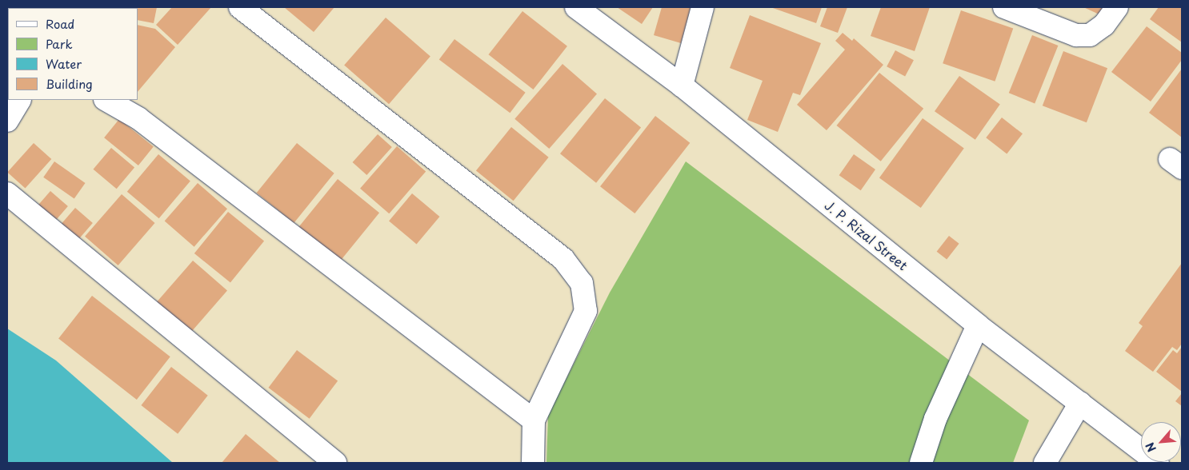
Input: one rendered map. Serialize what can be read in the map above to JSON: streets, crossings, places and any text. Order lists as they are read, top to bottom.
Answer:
{
  "streets": {
    "street": ["J. P. Rizal Street"]
  },
  "legend": [
    "Road",
    "Park",
    "Water",
    "Building"
  ],
  "north": "bottom left"
}
